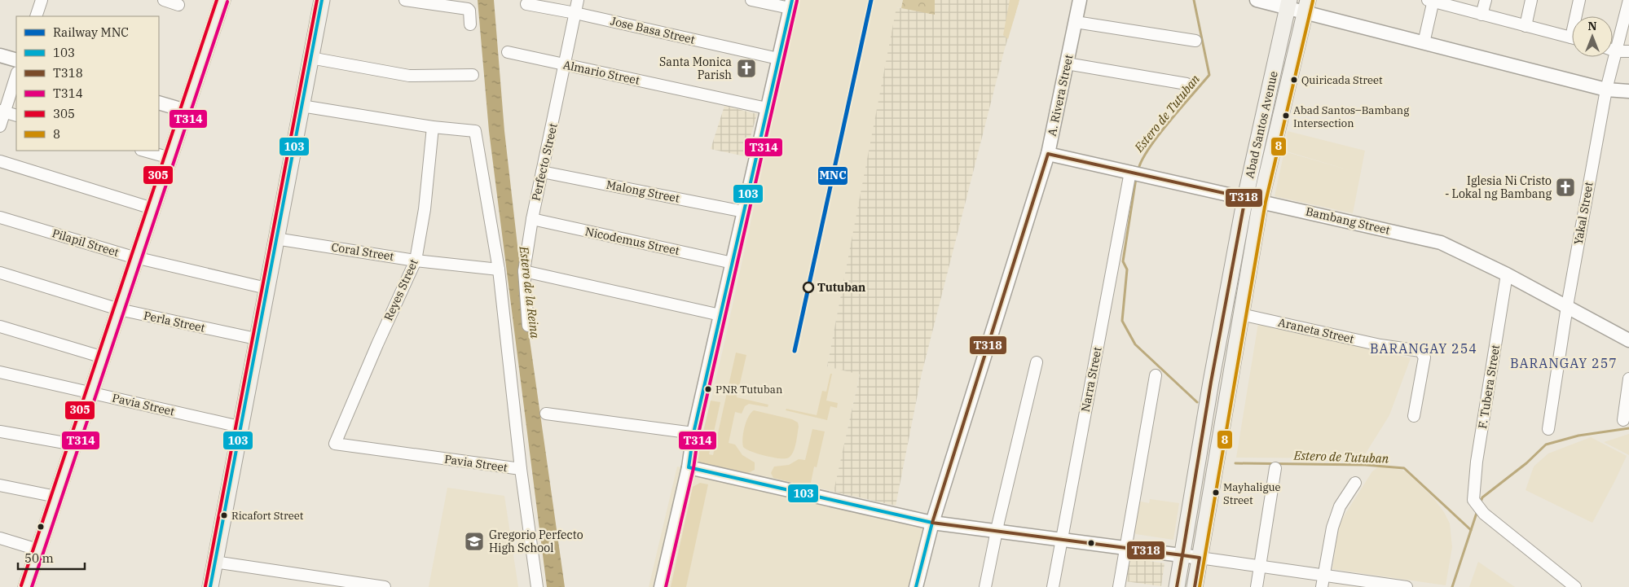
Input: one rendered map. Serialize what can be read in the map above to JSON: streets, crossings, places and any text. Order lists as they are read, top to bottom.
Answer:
{
  "streets": {
    "main road": ["Abad Santos Avenue"],
    "street": [
      "Jose Basa Street",
      "Almario Street",
      "A. Rivera Street",
      "Perfecto Street",
      "Malong Street",
      "Yakal Street",
      "Bambang Street",
      "Nicodemus Street",
      "Pilapil Street",
      "Coral Street",
      "Reyes Street",
      "Perla Street",
      "Araneta Street",
      "Narra Street",
      "F. Tubera Street",
      "Pavia Street"
    ]
  },
  "crossings": [
    ["Jose Basa Street", "Perfecto Street"],
    ["Almario Street", "Perfecto Street"],
    ["A. Rivera Street", "Bambang Street"],
    ["Abad Santos Avenue", "Bambang Street"],
    ["Abad Santos Avenue", "Araneta Street"],
    ["Perfecto Street", "Malong Street"],
    ["Perfecto Street", "Nicodemus Street"],
    ["Yakal Street", "Bambang Street"],
    ["Bambang Street", "Narra Street"],
    ["Bambang Street", "F. Tubera Street"],
    ["Coral Street", "Reyes Street"],
    ["Reyes Street", "Pavia Street"]
  ],
  "districts": ["BARANGAY 254", "BARANGAY 257"],
  "water": ["Estero de Tutuban", "Estero de la Reina"],
  "places": {
    "church": ["Santa Monica Parish", "Iglesia Ni Cristo - Lokal ng Bambang"],
    "other": [
      "Quiricada Street",
      "Abad Santos–Bambang Intersection",
      "Tutuban",
      "PNR Tutuban",
      "Mayhaligue Street",
      "Ricafort Street"
    ],
    "school or university": ["Gregorio Perfecto High School"]
  },
  "lines": [
    "rail line MNC",
    "transit line 103",
    "transit line 305",
    "transit line T314",
    "transit line 8",
    "transit line T318"
  ],
  "legend": [
    "Railway MNC",
    "103",
    "T318",
    "T314",
    "305",
    "8"
  ],
  "scale_bar": "50 m",
  "north": "top"
}
